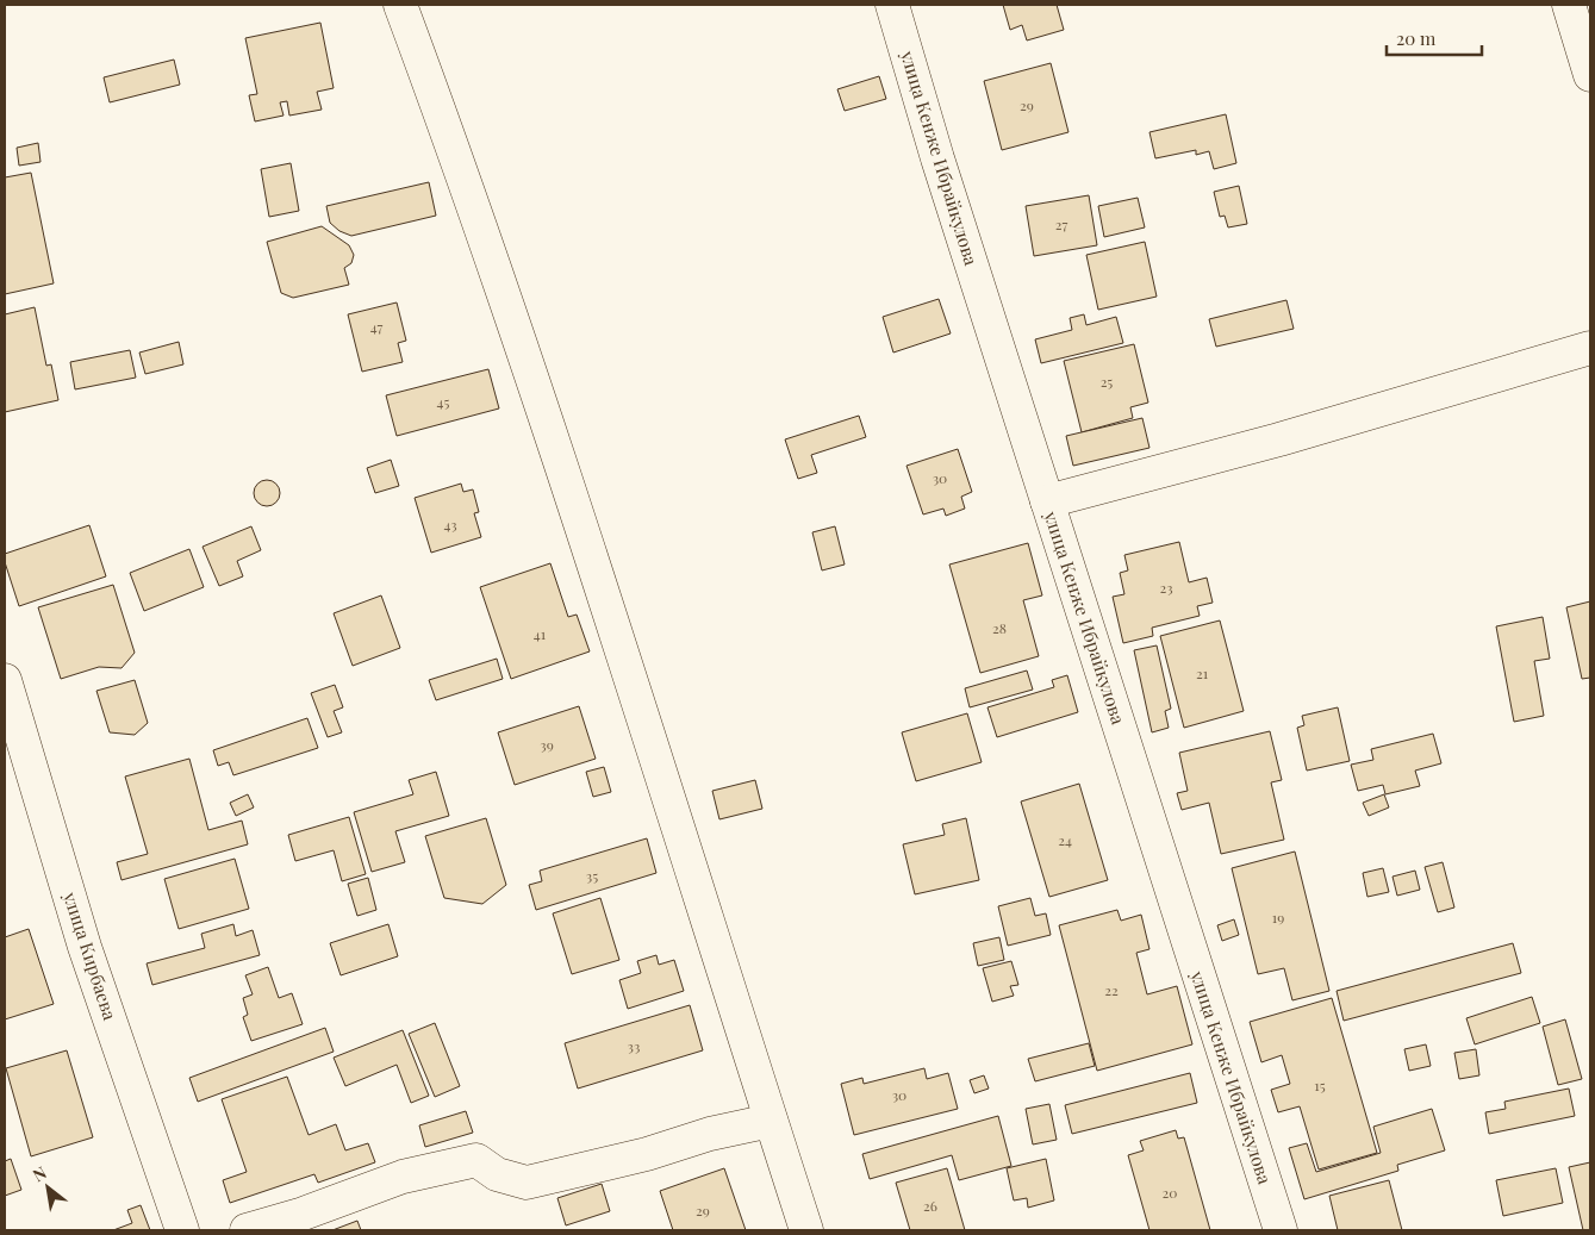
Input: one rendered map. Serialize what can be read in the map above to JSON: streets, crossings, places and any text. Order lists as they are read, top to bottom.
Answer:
{
  "streets": {
    "street": ["улица Кенже Ибрайкулова", "улица Кирбаева"]
  },
  "house_numbers": [
    "29",
    "27",
    "47",
    "25",
    "45",
    "30",
    "43",
    "23",
    "28",
    "41",
    "21",
    "39",
    "24",
    "35",
    "19",
    "22",
    "33",
    "15",
    "30",
    "20",
    "26",
    "29"
  ],
  "scale_bar": "20 m",
  "north": "top left"
}
